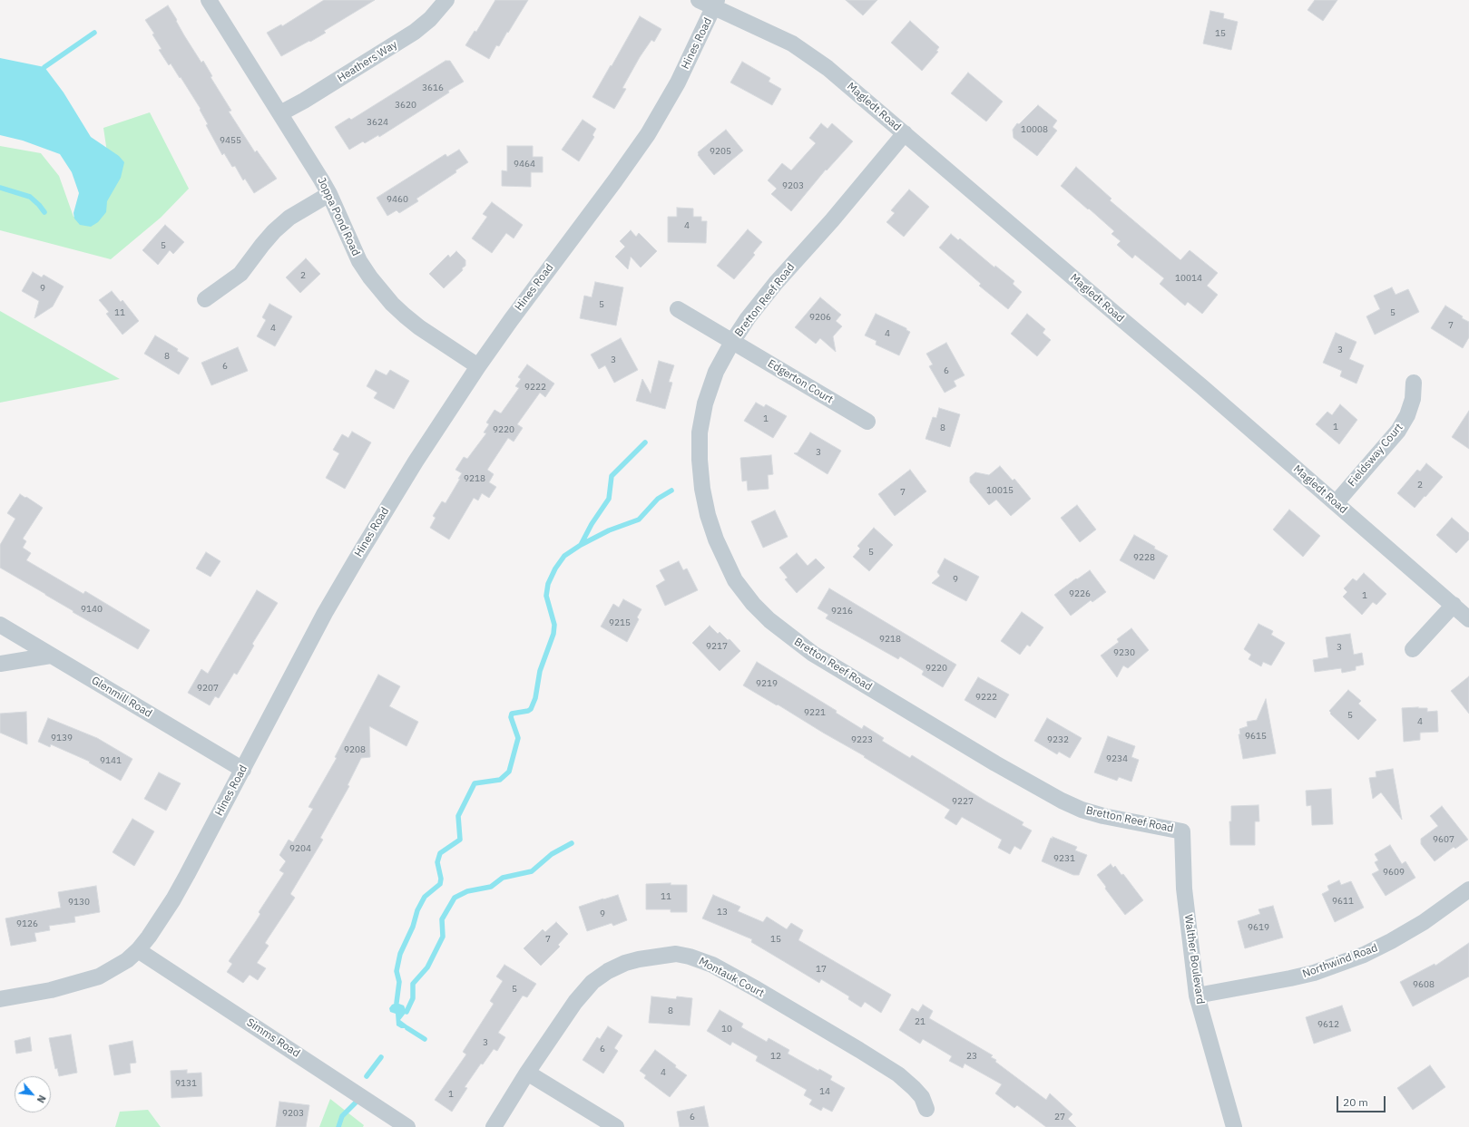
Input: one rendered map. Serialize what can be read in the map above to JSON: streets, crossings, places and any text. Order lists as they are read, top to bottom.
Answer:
{
  "streets": {
    "street": [
      "Hines Road",
      "Heathers Way",
      "Magledt Road",
      "Joppa Pond Road",
      "Bretton Reef Road",
      "Edgerton Court",
      "Fieldsway Court",
      "Glenmill Road",
      "Walther Boulevard",
      "Northwind Road",
      "Montauk Court",
      "Simms Road"
    ]
  },
  "crossings": [
    ["Hines Road", "Magledt Road"],
    ["Hines Road", "Joppa Pond Road"],
    ["Hines Road", "Glenmill Road"],
    ["Hines Road", "Simms Road"],
    ["Heathers Way", "Joppa Pond Road"],
    ["Magledt Road", "Bretton Reef Road"],
    ["Magledt Road", "Fieldsway Court"],
    ["Bretton Reef Road", "Edgerton Court"],
    ["Bretton Reef Road", "Walther Boulevard"],
    ["Walther Boulevard", "Northwind Road"]
  ],
  "house_numbers": [
    "15",
    "3616",
    "3620",
    "3624",
    "10008",
    "9455",
    "9205",
    "9464",
    "9203",
    "9460",
    "4",
    "5",
    "2",
    "10014",
    "9",
    "5",
    "11",
    "5",
    "9206",
    "7",
    "4",
    "4",
    "3",
    "8",
    "3",
    "6",
    "6",
    "9222",
    "1",
    "1",
    "8",
    "9220",
    "3",
    "9218",
    "2",
    "10015",
    "7",
    "5",
    "9228",
    "9",
    "9226",
    "1",
    "9140",
    "9216",
    "9215",
    "9218",
    "9217",
    "3",
    "9230",
    "9220",
    "9219",
    "9207",
    "9222",
    "9221",
    "5",
    "4",
    "9615",
    "9139",
    "9223",
    "9232",
    "9208",
    "9234",
    "9141",
    "9227",
    "9607",
    "9204",
    "9231",
    "9609",
    "11",
    "9611",
    "9130",
    "13",
    "9",
    "9126",
    "9619",
    "7",
    "15",
    "17",
    "9608",
    "5",
    "8",
    "21",
    "9612",
    "10",
    "3",
    "6",
    "12",
    "23",
    "4",
    "9131",
    "14",
    "1",
    "9203",
    "6",
    "27"
  ],
  "scale_bar": "20 m",
  "north": "bottom right"
}
